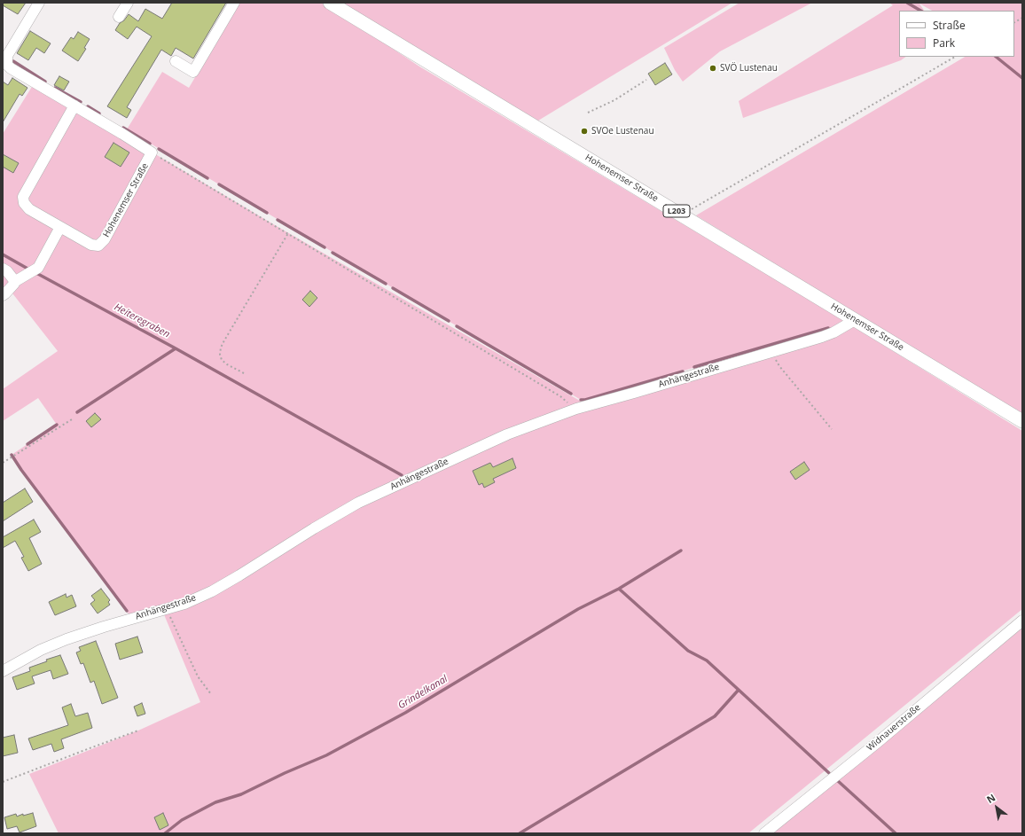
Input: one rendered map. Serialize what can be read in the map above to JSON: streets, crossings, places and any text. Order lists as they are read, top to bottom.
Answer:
{
  "streets": {
    "main road": ["Hohenemser Straße", "L203"],
    "street": ["Anhängestraße", "Widnauerstraße"]
  },
  "crossings": [
    ["Hohenemser Straße", "Anhängestraße"]
  ],
  "water": ["Heiteregraben", "Grindelkanal"],
  "places": ["SVÖ Lustenau", "SVOe Lustenau"],
  "legend": ["Straße", "Park"],
  "north": "top left"
}
